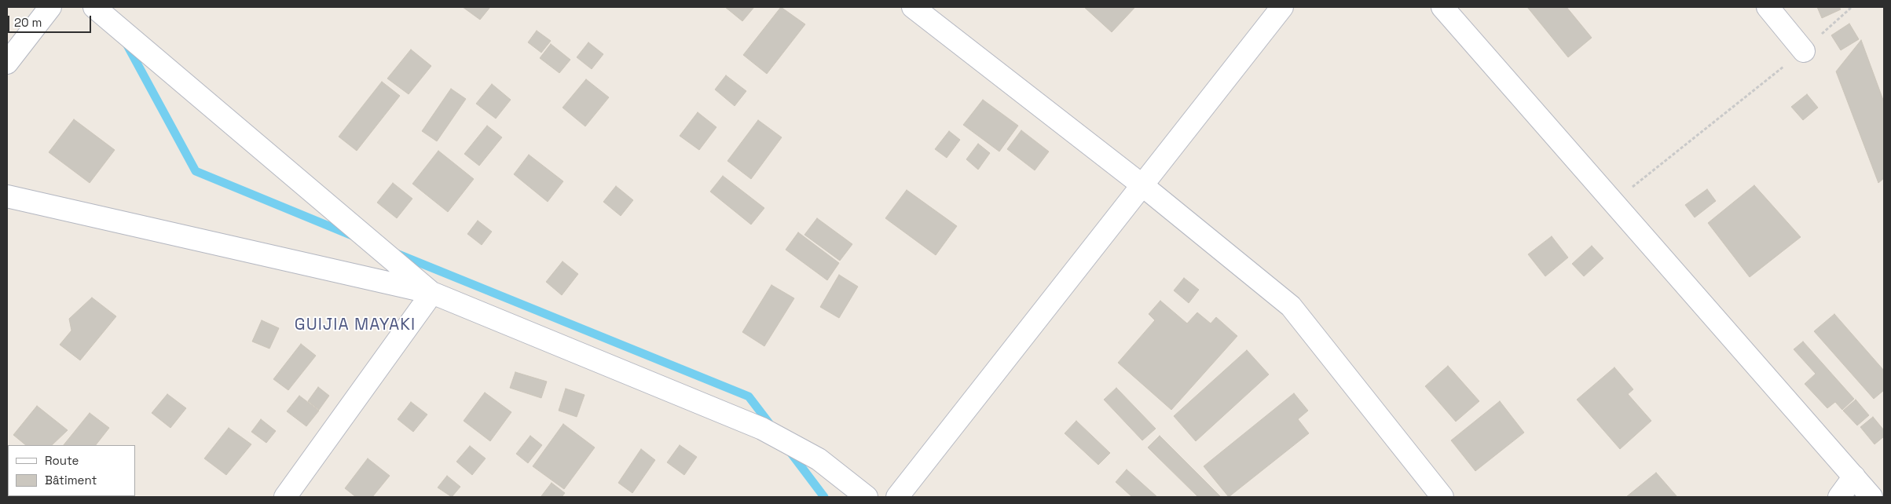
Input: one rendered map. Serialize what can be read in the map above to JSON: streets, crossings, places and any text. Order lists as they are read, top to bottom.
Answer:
{
  "districts": ["GUIJIA MAYAKI"],
  "legend": ["Route", "Bâtiment"],
  "scale_bar": "20 m"
}
